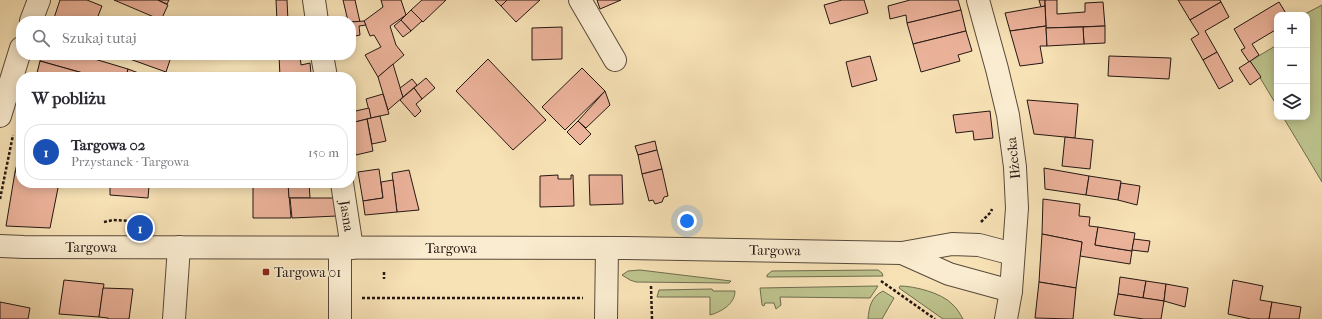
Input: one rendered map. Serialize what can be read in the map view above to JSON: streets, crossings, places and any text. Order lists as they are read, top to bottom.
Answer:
{
  "streets": {
    "street": ["Iłżecka", "Jasna", "Targowa"]
  },
  "crossings": [
    ["Iłżecka", "Targowa"],
    ["Jasna", "Targowa"]
  ],
  "places": {
    "transit": ["Targowa 01"]
  },
  "page": {
    "map_buttons": ["+", "−"],
    "search": "Szukaj tutaj",
    "heading": "W pobliżu",
    "list": [
      {
        "mark": "1",
        "name": "Targowa 02",
        "note": "Przystanek · Targowa",
        "value": "150 m"
      }
    ],
    "pins": "1"
  }
}
